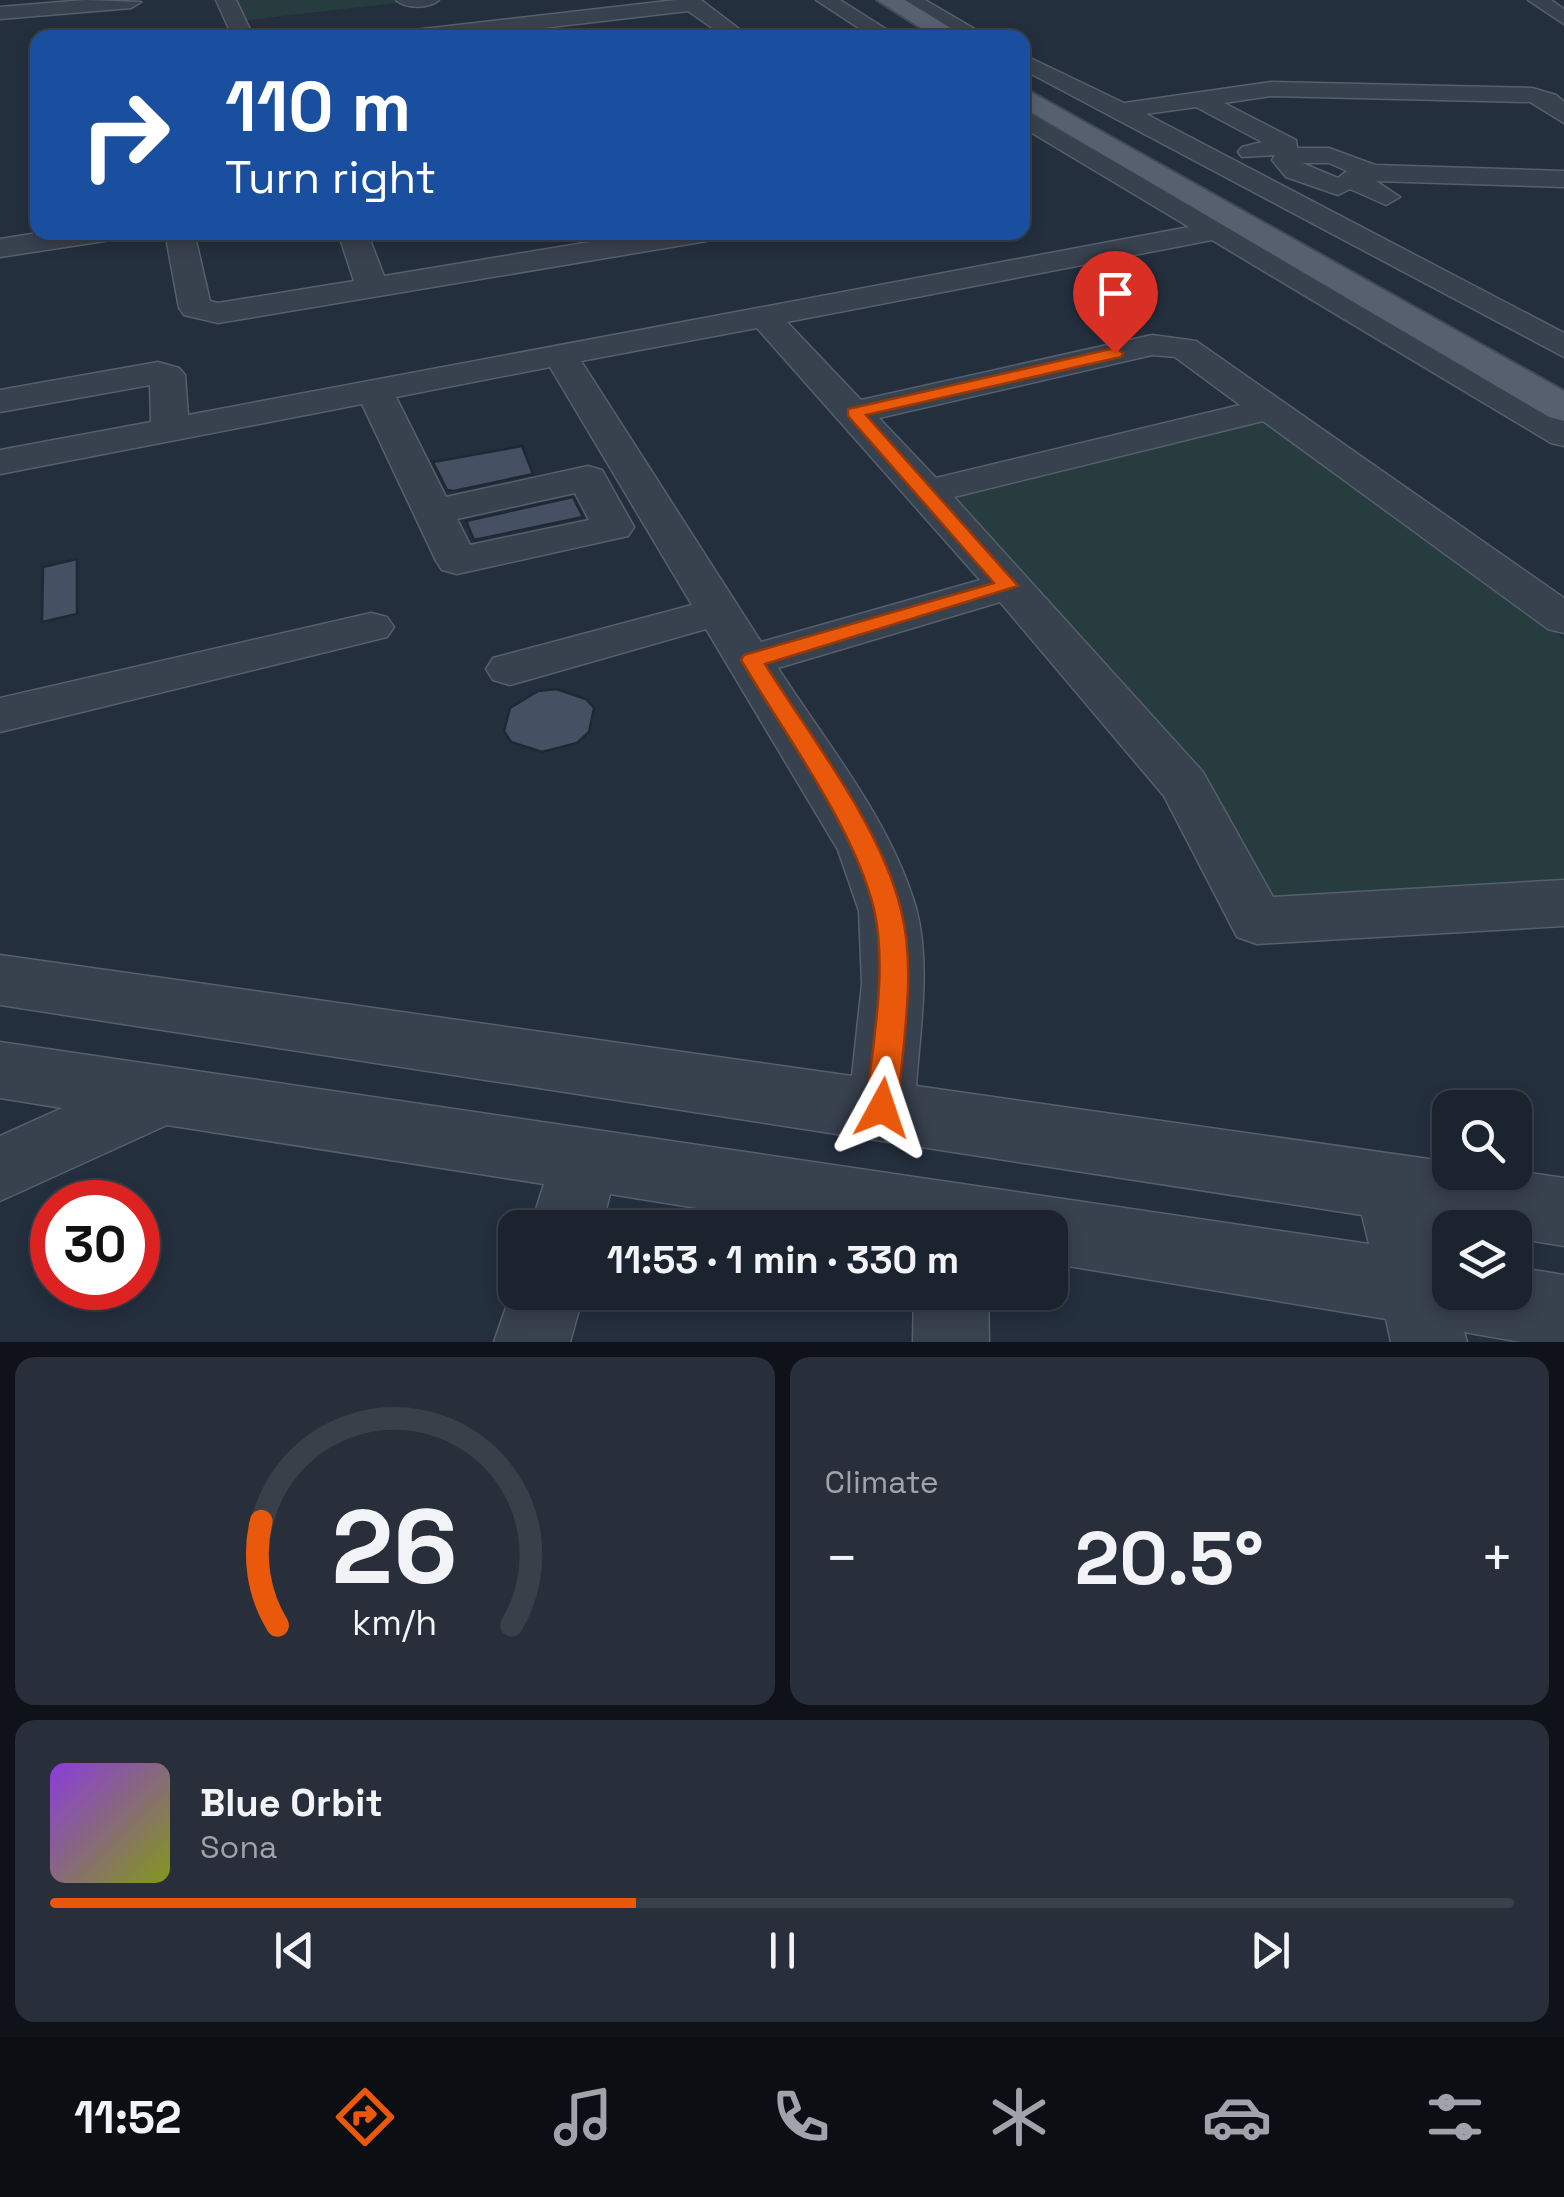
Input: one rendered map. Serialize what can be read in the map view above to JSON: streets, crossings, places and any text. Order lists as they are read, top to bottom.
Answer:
{
  "page": {
    "turn": ["110 m", "Turn right"],
    "limit": "30",
    "trip": "11:53 · 1 min · 330 m",
    "tile": "Climate",
    "heat": ["−", "20.5°", "+"],
    "song": ["Blue Orbit", "Sona"],
    "tabs": "11:52",
    "gauge": ["26", "km/h"]
  }
}
